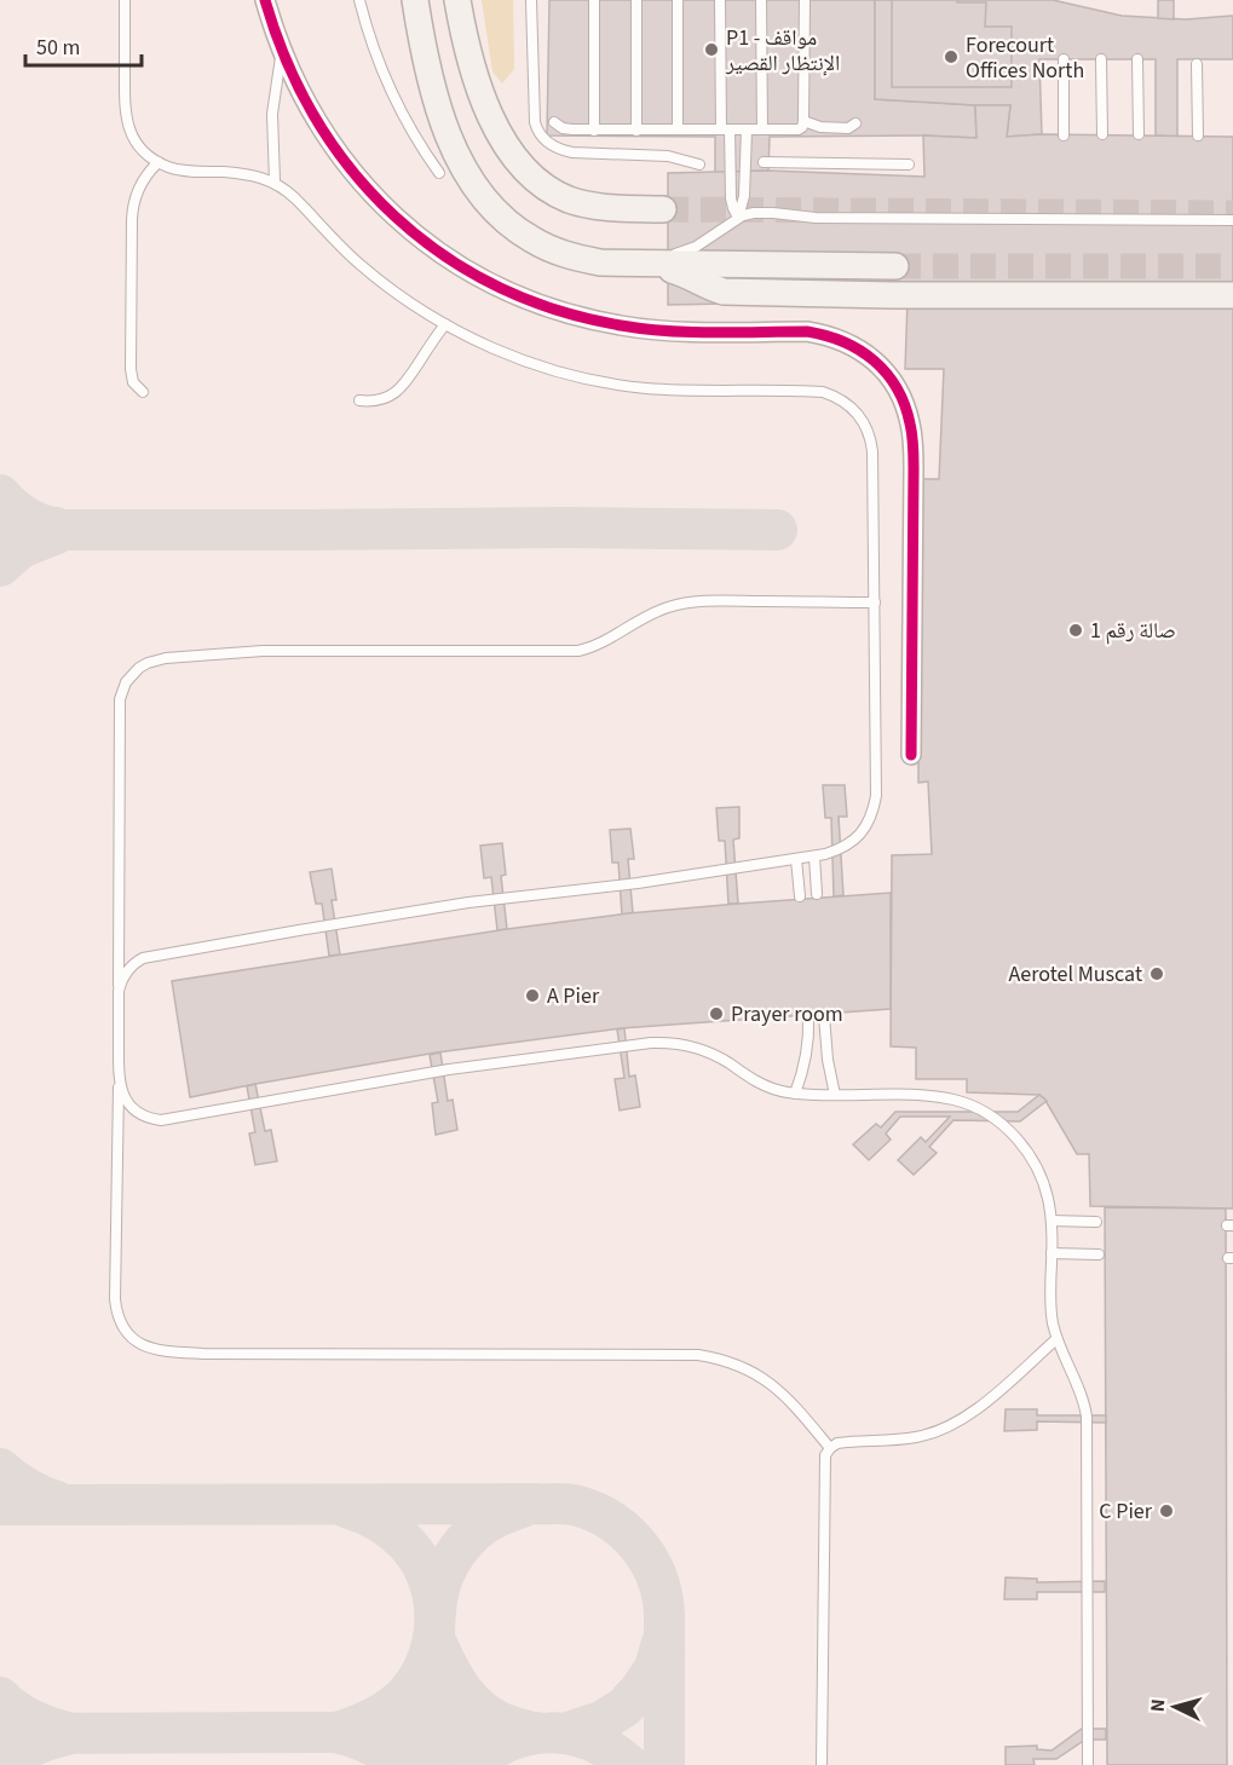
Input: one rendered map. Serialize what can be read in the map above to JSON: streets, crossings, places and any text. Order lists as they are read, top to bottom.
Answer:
{
  "places": [
    "P1 - مواقف الإنتظار القصير",
    "Forecourt Offices North",
    "صالة رقم 1",
    "Aerotel Muscat",
    "A Pier",
    "Prayer room",
    "C Pier"
  ],
  "scale_bar": "50 m",
  "north": "left"
}
